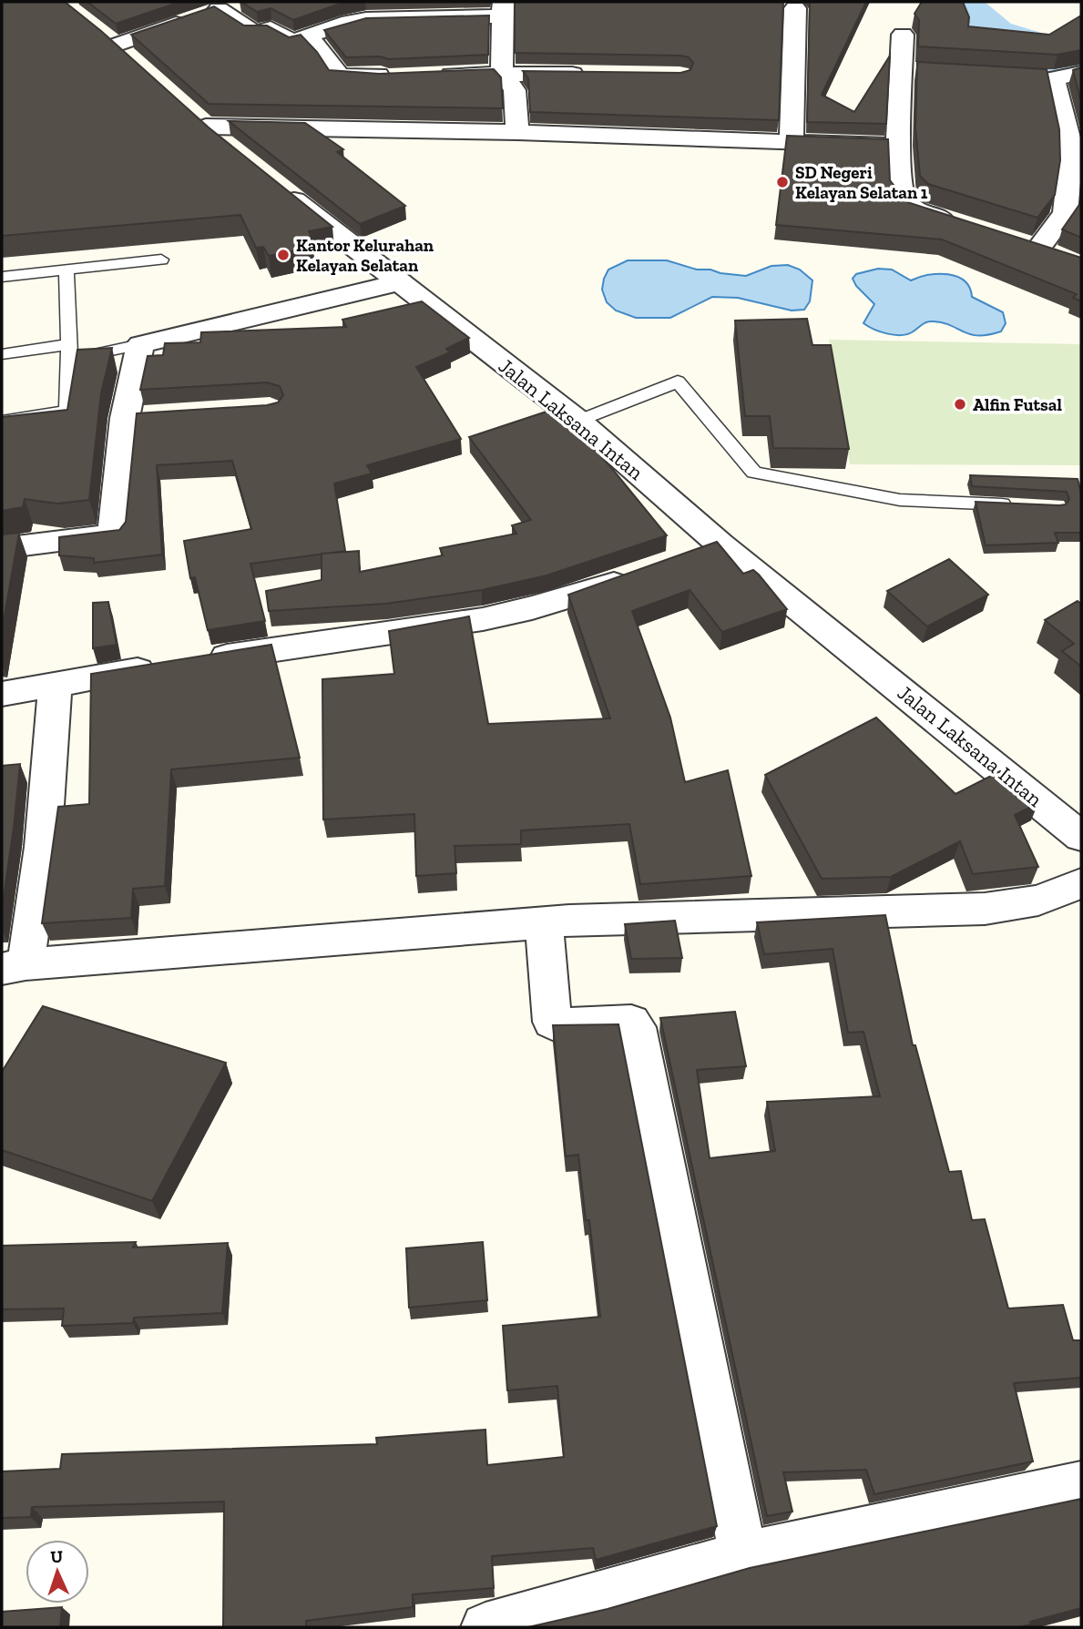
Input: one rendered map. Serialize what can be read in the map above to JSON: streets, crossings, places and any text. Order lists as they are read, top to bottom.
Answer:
{
  "streets": {
    "street": ["Jalan Laksana Intan"]
  },
  "places": ["SD Negeri Kelayan Selatan 1", "Kantor Kelurahan Kelayan Selatan", "Alfin Futsal"],
  "north": "top"
}
